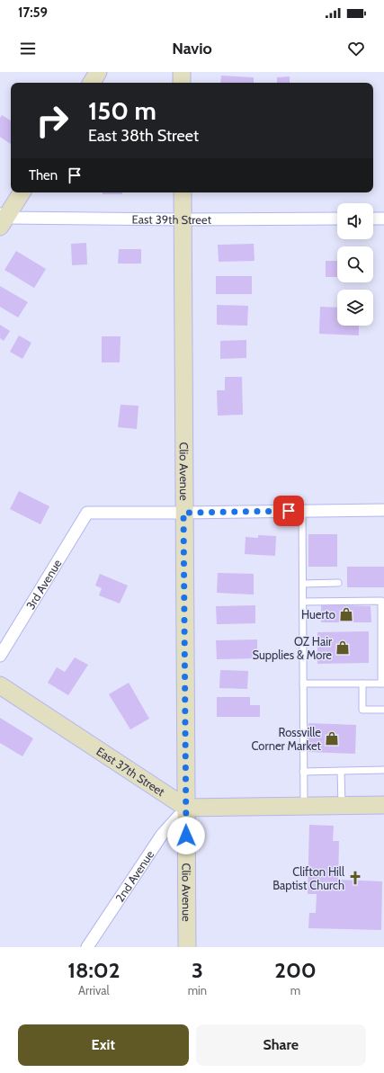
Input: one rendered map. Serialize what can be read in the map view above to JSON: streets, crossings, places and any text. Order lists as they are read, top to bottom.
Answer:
{
  "streets": {
    "street": [
      "East 39th Street",
      "Clio Avenue",
      "3rd Avenue",
      "East 37th Street",
      "2nd Avenue"
    ]
  },
  "crossings": [
    ["East 39th Street", "Clio Avenue"],
    ["Clio Avenue", "3rd Avenue"],
    ["Clio Avenue", "East 37th Street"],
    ["Clio Avenue", "2nd Avenue"],
    ["East 37th Street", "2nd Avenue"]
  ],
  "places": {
    "shop": ["Huerto", "OZ Hair Supplies & More", "Rossville Corner Market"],
    "church": ["Clifton Hill Baptist Church"]
  },
  "page": {
    "status": "17:59",
    "header": "Navio",
    "turn": ["150 m", "East 38th Street"],
    "then": "Then",
    "eta": [
      "18:02",
      "Arrival",
      "3",
      "min",
      "200",
      "m"
    ],
    "buttons": ["Exit", "Share"]
  }
}
